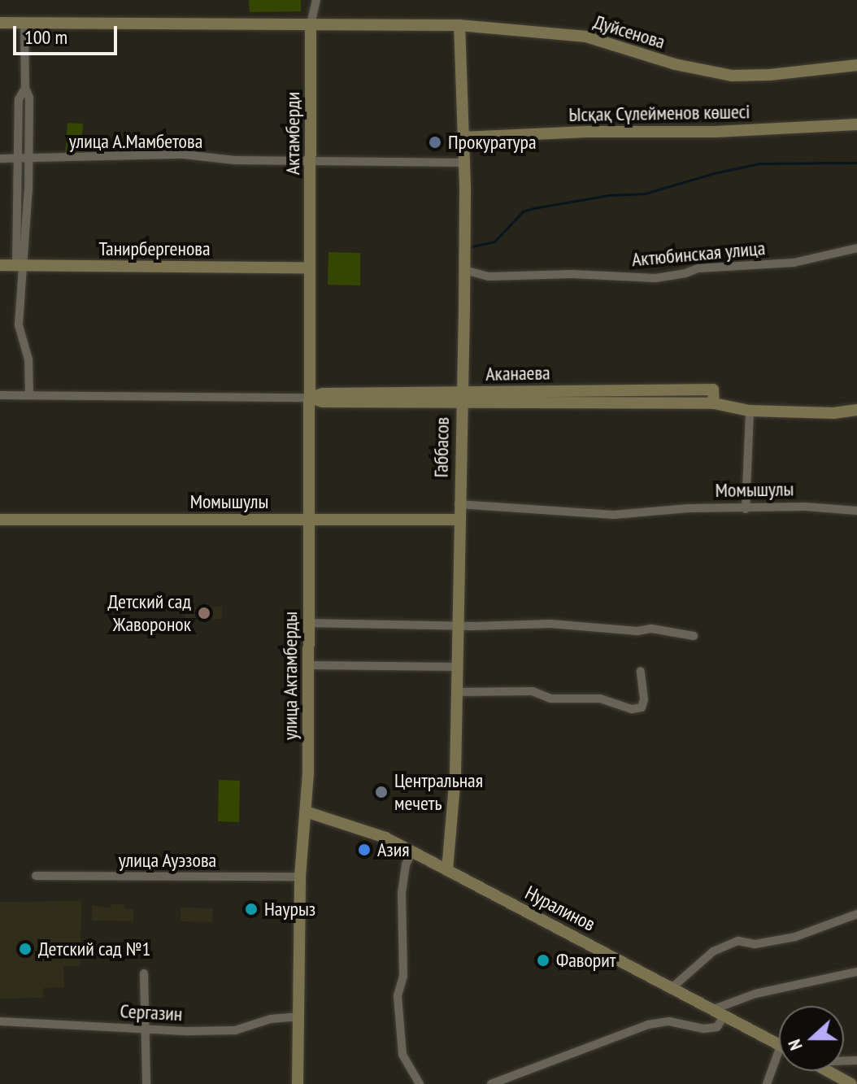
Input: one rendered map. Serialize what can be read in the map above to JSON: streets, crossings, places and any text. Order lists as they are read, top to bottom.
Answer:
{
  "streets": {
    "main road": [
      "Дуйсенова",
      "Ысқақ Сүлейменов көшесі",
      "Актамберди",
      "Танирбергенова",
      "Аканаева",
      "Габбасов",
      "Момышулы",
      "улица Актамберды",
      "Нуралинов"
    ],
    "street": [
      "улица А.Мамбетова",
      "Актюбинская улица",
      "улица Ауэзова",
      "Сергазин"
    ]
  },
  "crossings": [
    ["Дуйсенова", "Актамберди"],
    ["Дуйсенова", "Габбасов"],
    ["Ысқақ Сүлейменов көшесі", "Габбасов"],
    ["Актамберди", "улица А.Мамбетова"],
    ["Актамберди", "Танирбергенова"],
    ["Актамберди", "улица Актамберды"],
    ["улица А.Мамбетова", "Габбасов"],
    ["Танирбергенова", "улица Актамберды"],
    ["Актюбинская улица", "Габбасов"],
    ["Аканаева", "Габбасов"],
    ["Аканаева", "улица Актамберды"],
    ["Габбасов", "Момышулы"],
    ["Габбасов", "Нуралинов"],
    ["Момышулы", "улица Актамберды"],
    ["улица Актамберды", "улица Ауэзова"],
    ["улица Актамберды", "Нуралинов"],
    ["улица Актамберды", "Сергазин"]
  ],
  "places": [
    "Прокуратура",
    "Детский сад Жаворонок",
    "Центральная мечеть",
    "Азия",
    "Наурыз",
    "Детский сад №1",
    "Фаворит"
  ],
  "scale_bar": "100 m",
  "north": "left"
}
